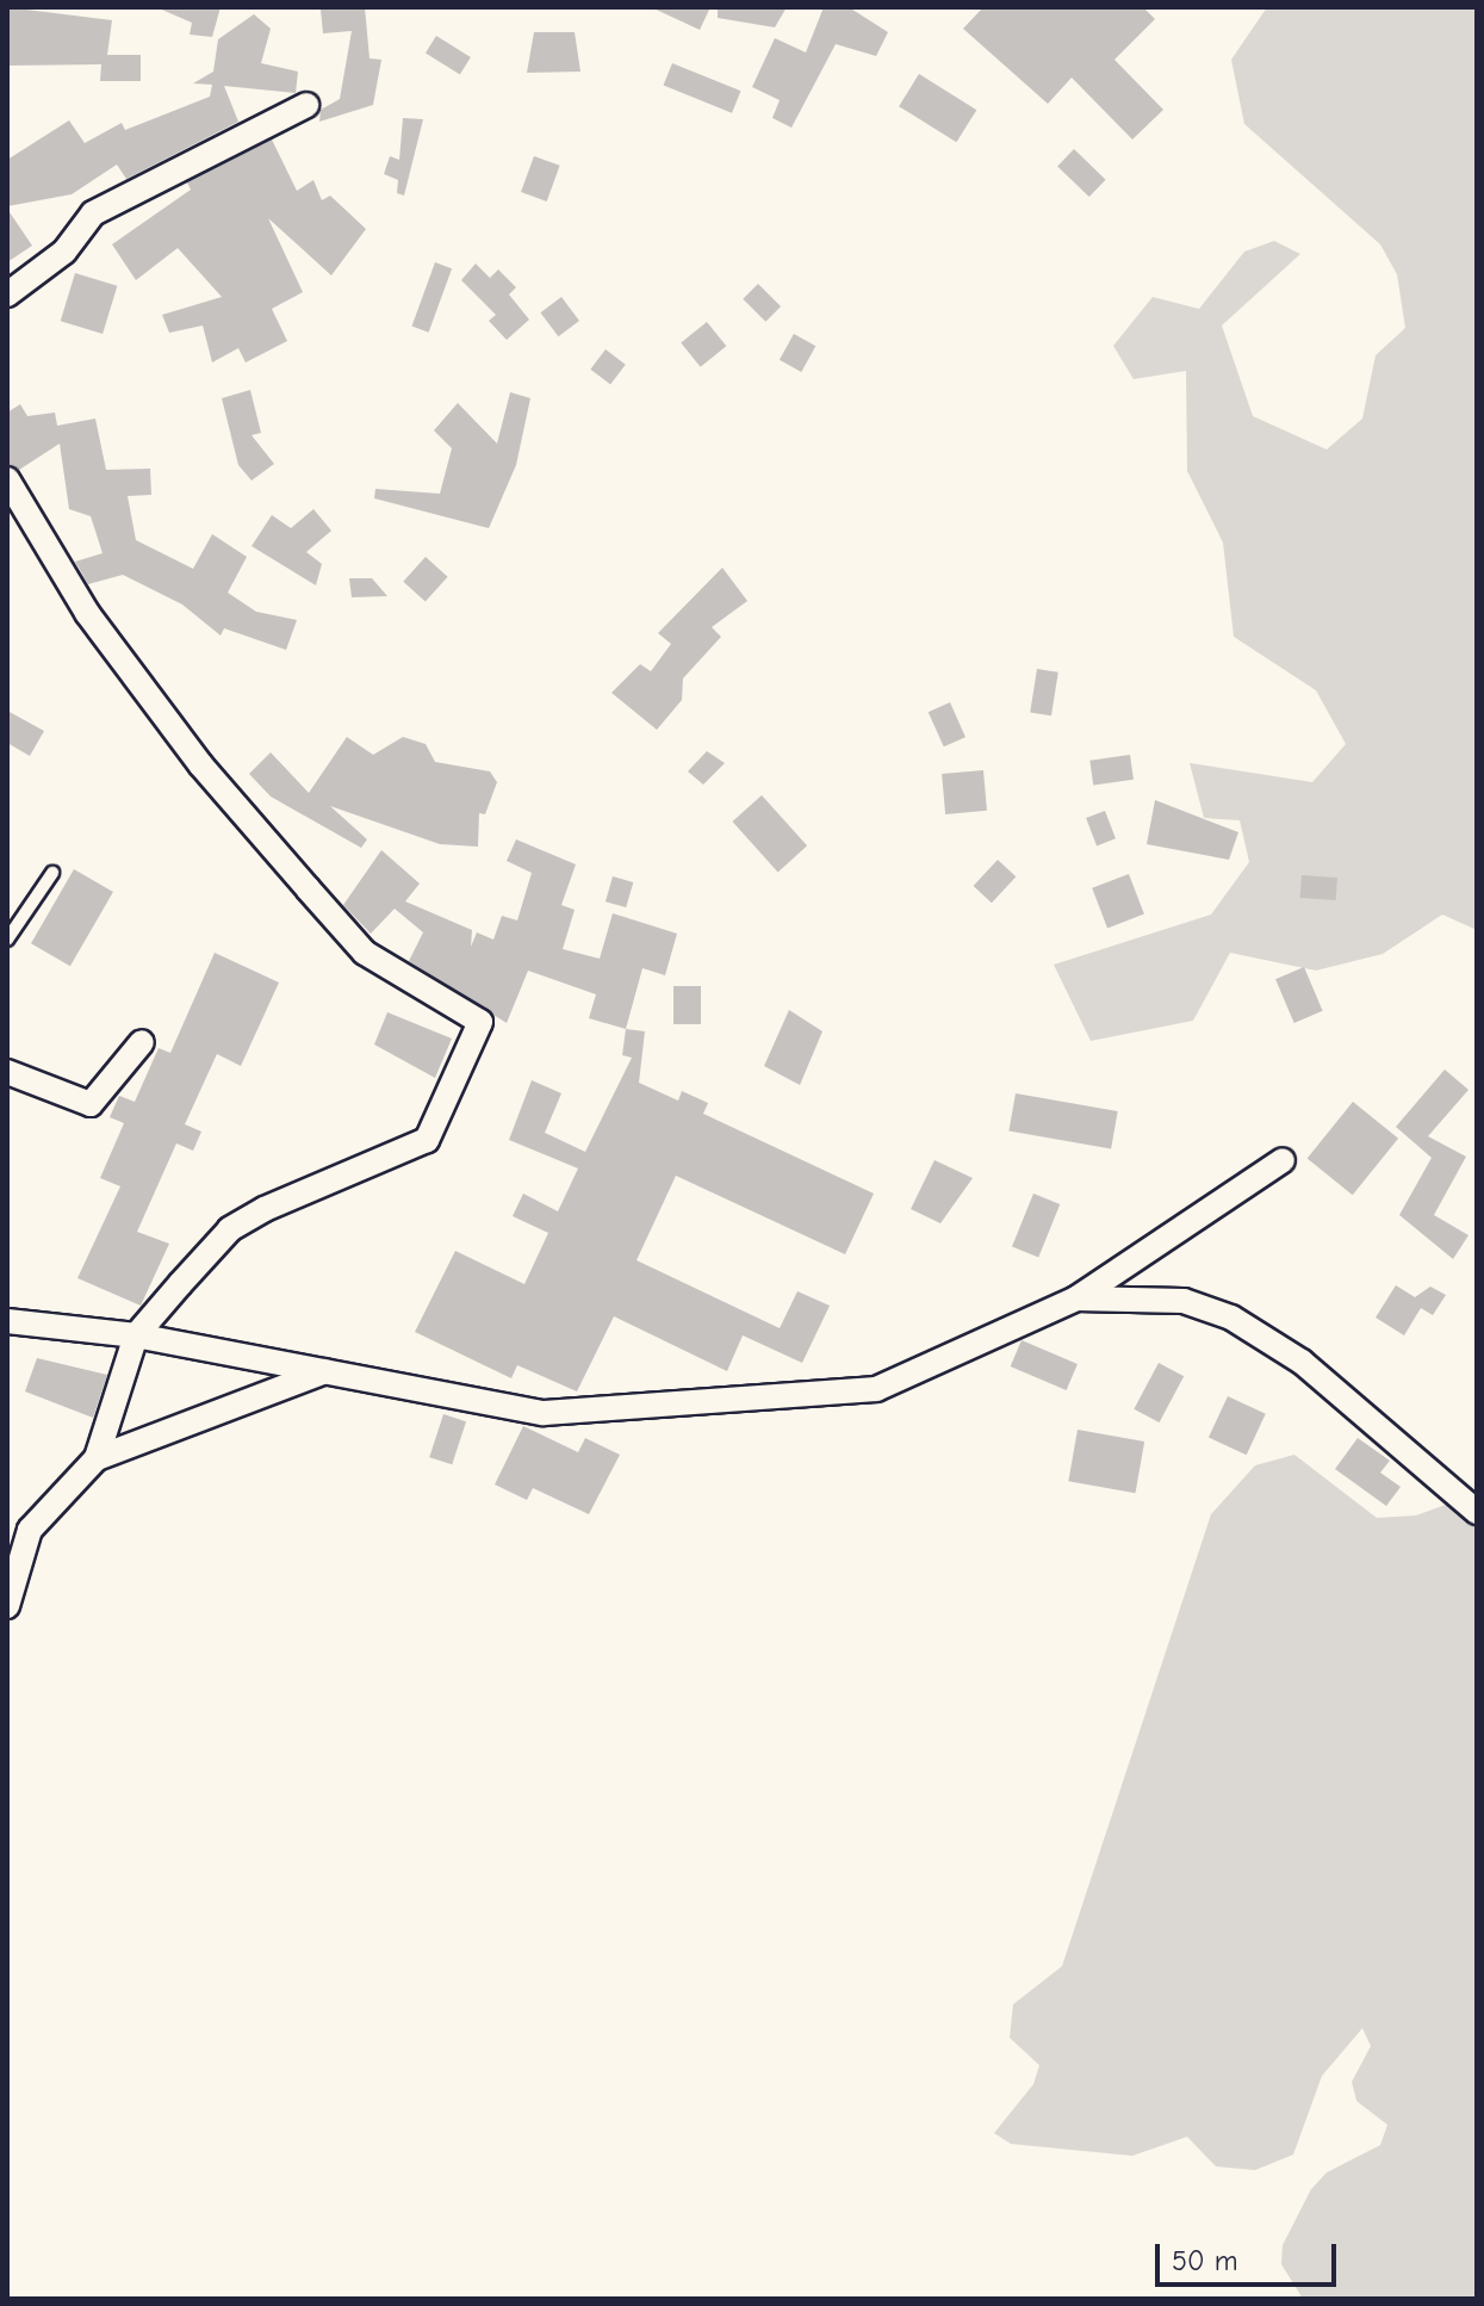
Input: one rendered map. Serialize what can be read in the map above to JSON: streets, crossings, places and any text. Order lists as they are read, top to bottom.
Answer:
{
  "scale_bar": "50 m"
}
